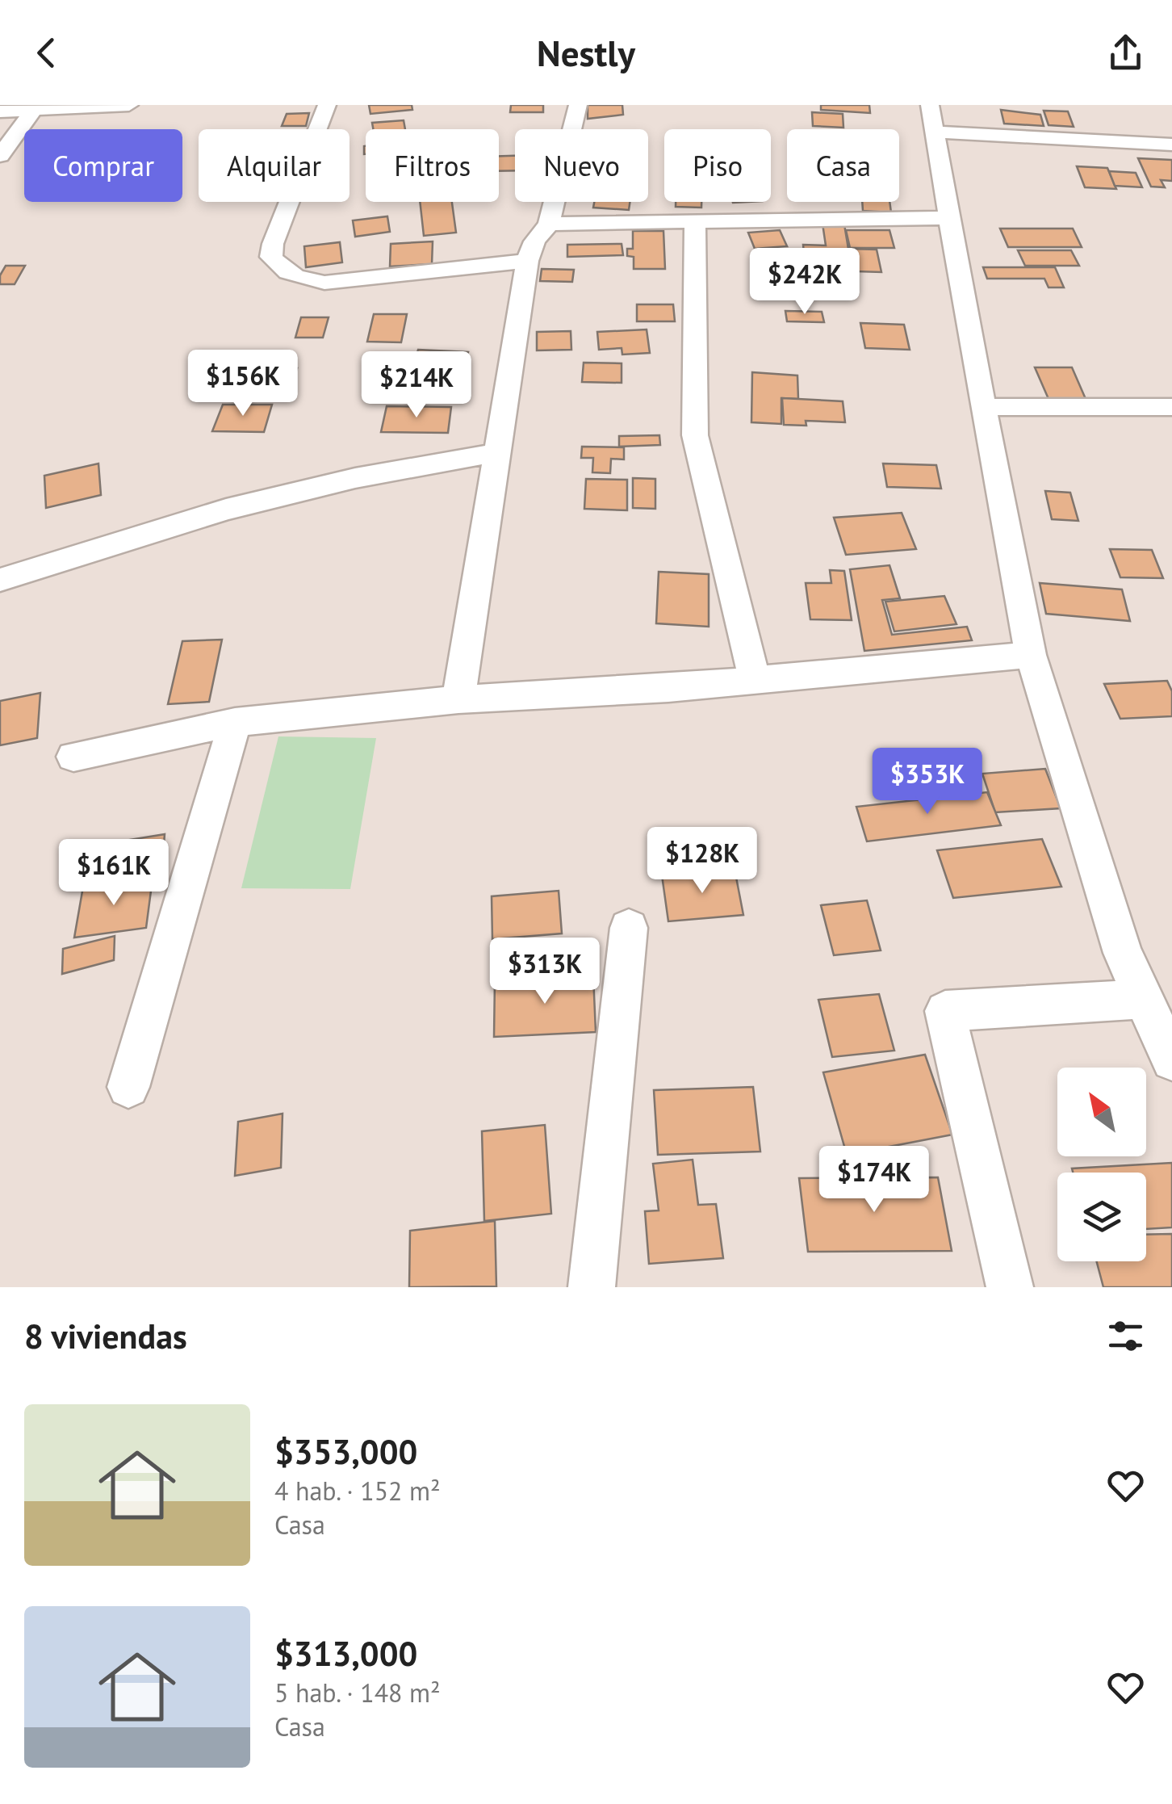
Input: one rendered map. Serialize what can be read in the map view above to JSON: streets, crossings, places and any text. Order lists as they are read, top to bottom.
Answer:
{
  "north": "top left",
  "page": {
    "header": "Nestly",
    "chip": [
      "Comprar",
      "Alquilar",
      "Filtros",
      "Nuevo",
      "Piso",
      "Casa"
    ],
    "price": [
      "$242K",
      "$156K",
      "$214K",
      "$353K",
      "$128K",
      "$161K",
      "$313K",
      "$174K"
    ],
    "heading": "8 viviendas",
    "list": [
      {
        "name": "$353,000",
        "note": "4 hab. · 152 m² · Casa"
      },
      {
        "name": "$313,000",
        "note": "5 hab. · 148 m² · Casa"
      }
    ]
  }
}
